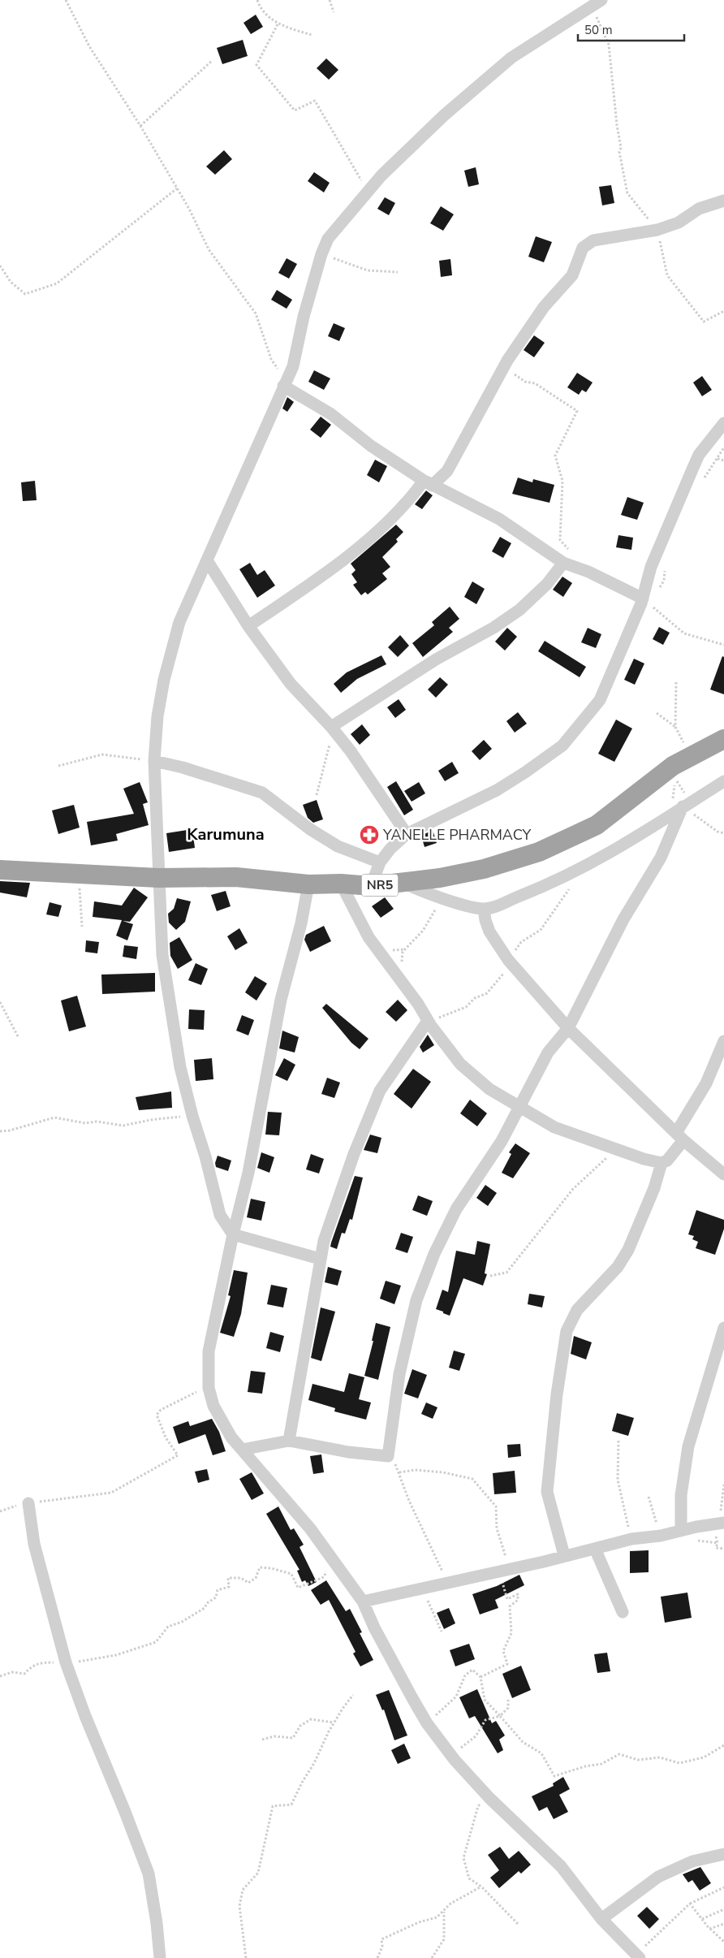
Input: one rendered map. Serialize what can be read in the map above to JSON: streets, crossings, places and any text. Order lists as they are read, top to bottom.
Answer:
{
  "streets": {
    "highway": ["NR5"]
  },
  "districts": ["Karumuna"],
  "places": {
    "pharmacy": ["YANELLE PHARMACY"]
  },
  "scale_bar": "50 m"
}
